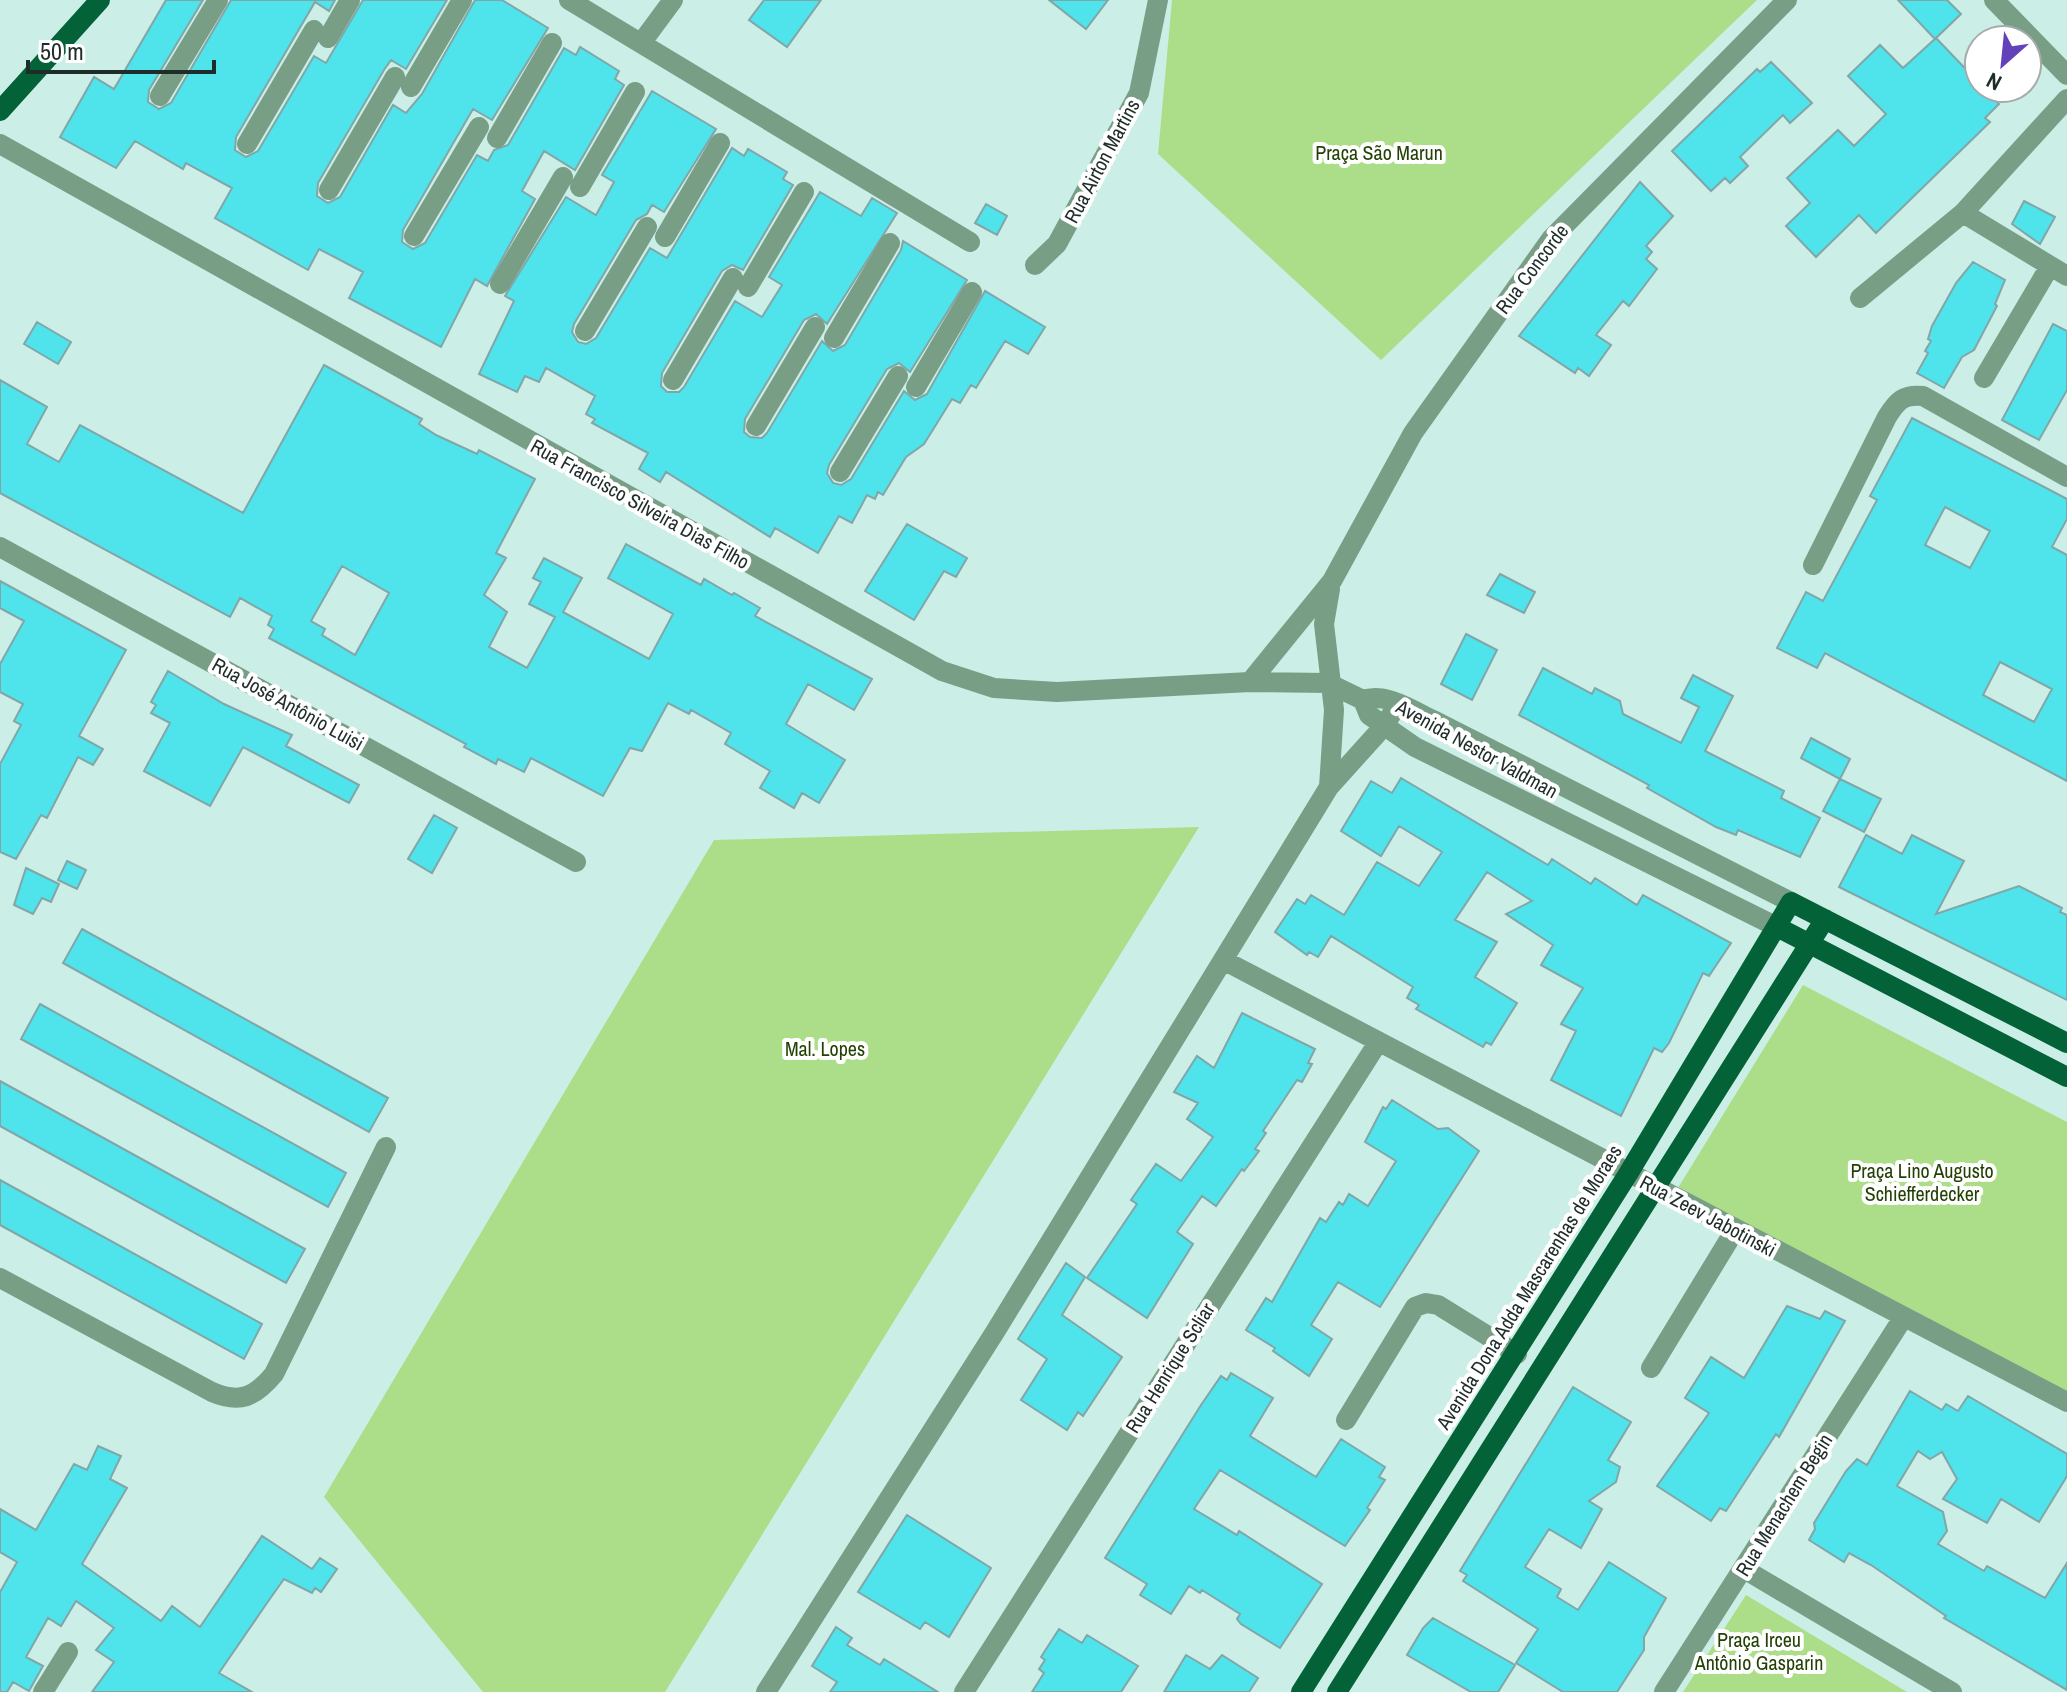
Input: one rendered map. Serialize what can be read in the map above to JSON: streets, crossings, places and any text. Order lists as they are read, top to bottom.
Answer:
{
  "streets": {
    "main road": ["Avenida Nestor Valdman", "Avenida Dona Adda Mascarenhas de Moraes"],
    "street": [
      "Rua Airton Martins",
      "Rua Concorde",
      "Rua Francisco Silveira Dias Filho",
      "Rua José Antônio Luisi",
      "Rua Zeev Jabotinski",
      "Rua Henrique Scliar",
      "Rua Menachem Begin"
    ]
  },
  "crossings": [
    ["Rua Concorde", "Rua Francisco Silveira Dias Filho"],
    ["Avenida Nestor Valdman", "Avenida Dona Adda Mascarenhas de Moraes"],
    ["Rua Zeev Jabotinski", "Avenida Dona Adda Mascarenhas de Moraes"],
    ["Rua Zeev Jabotinski", "Rua Henrique Scliar"],
    ["Rua Zeev Jabotinski", "Rua Menachem Begin"]
  ],
  "parks": [
    "Praça São Marun",
    "Mal. Lopes",
    "Praça Lino Augusto Schiefferdecker",
    "Praça Irceu Antônio Gasparin"
  ],
  "scale_bar": "50 m",
  "north": "bottom left"
}
